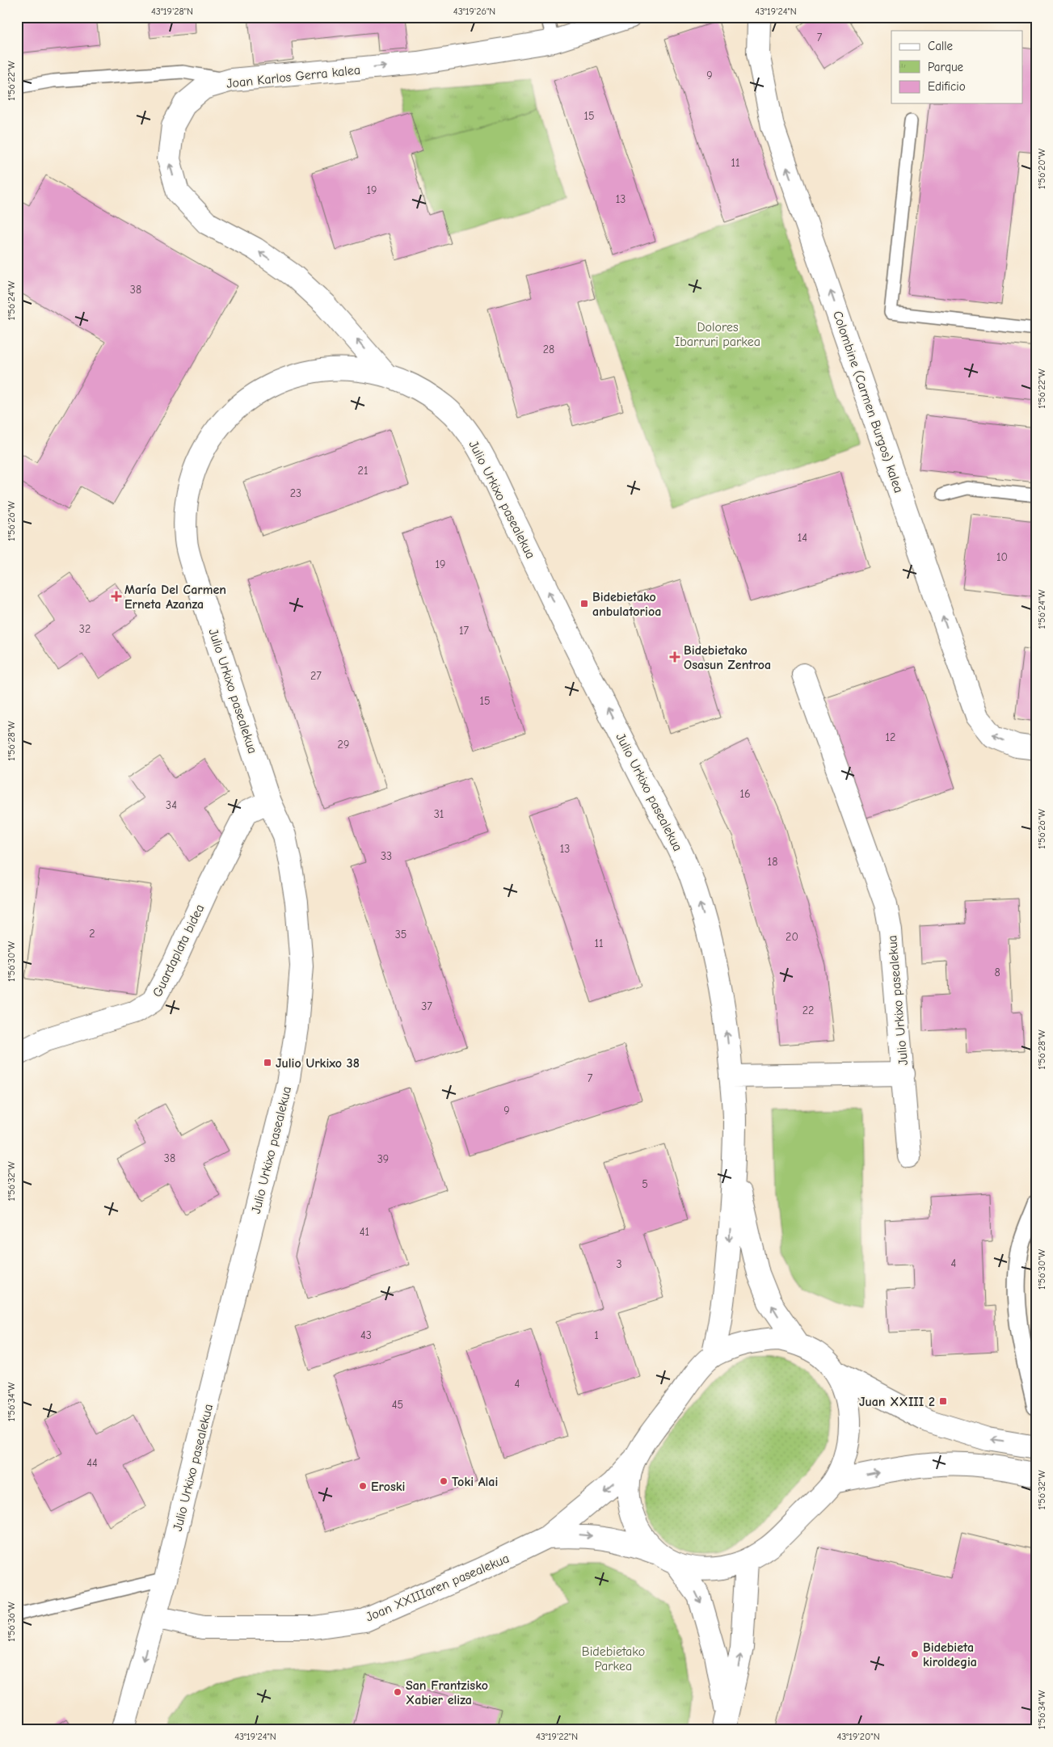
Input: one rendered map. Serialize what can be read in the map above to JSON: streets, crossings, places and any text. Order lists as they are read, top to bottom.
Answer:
{
  "streets": {
    "street": [
      "Joan Karlos Gerra kalea",
      "Colombine (Carmen Burgos) kalea",
      "Julio Urkixo pasealekua",
      "Guardaplata bidea",
      "Joan XXIIIaren pasealekua"
    ]
  },
  "crossings": [
    ["Joan Karlos Gerra kalea", "Julio Urkixo pasealekua"],
    ["Julio Urkixo pasealekua", "Guardaplata bidea"],
    ["Julio Urkixo pasealekua", "Joan XXIIIaren pasealekua"]
  ],
  "one_way": ["Colombine (Carmen Burgos) kalea"],
  "parks": ["Dolores Ibarruri parkea", "Bidebietako Parkea"],
  "places": {
    "health": ["María Del Carmen Erneta Azanza", "Bidebietako Osasun Zentroa"],
    "transit": ["Bidebietako anbulatorioa", "Julio Urkixo 38", "Juan XXIII 2"],
    "other": [
      "Toki Alai",
      "Eroski",
      "Bidebieta kiroldegia",
      "San Frantzisko Xabier eliza"
    ]
  },
  "house_numbers": [
    "7",
    "9",
    "15",
    "11",
    "19",
    "13",
    "38",
    "28",
    "21",
    "23",
    "14",
    "10",
    "19",
    "32",
    "17",
    "27",
    "15",
    "12",
    "29",
    "16",
    "34",
    "31",
    "13",
    "33",
    "18",
    "2",
    "35",
    "20",
    "11",
    "8",
    "37",
    "22",
    "7",
    "9",
    "38",
    "39",
    "5",
    "41",
    "4",
    "3",
    "43",
    "1",
    "4",
    "45",
    "44"
  ],
  "legend": ["Calle", "Parque", "Edificio"],
  "coordinates": [
    "43°19'28\"N",
    "43°19'26\"N",
    "43°19'24\"N",
    "1°56'22\"W",
    "1°56'20\"W",
    "1°56'24\"W",
    "1°56'26\"W",
    "1°56'28\"W",
    "1°56'30\"W",
    "1°56'32\"W",
    "1°56'34\"W",
    "1°56'36\"W",
    "43°19'22\"N",
    "43°19'20\"N"
  ]
}
